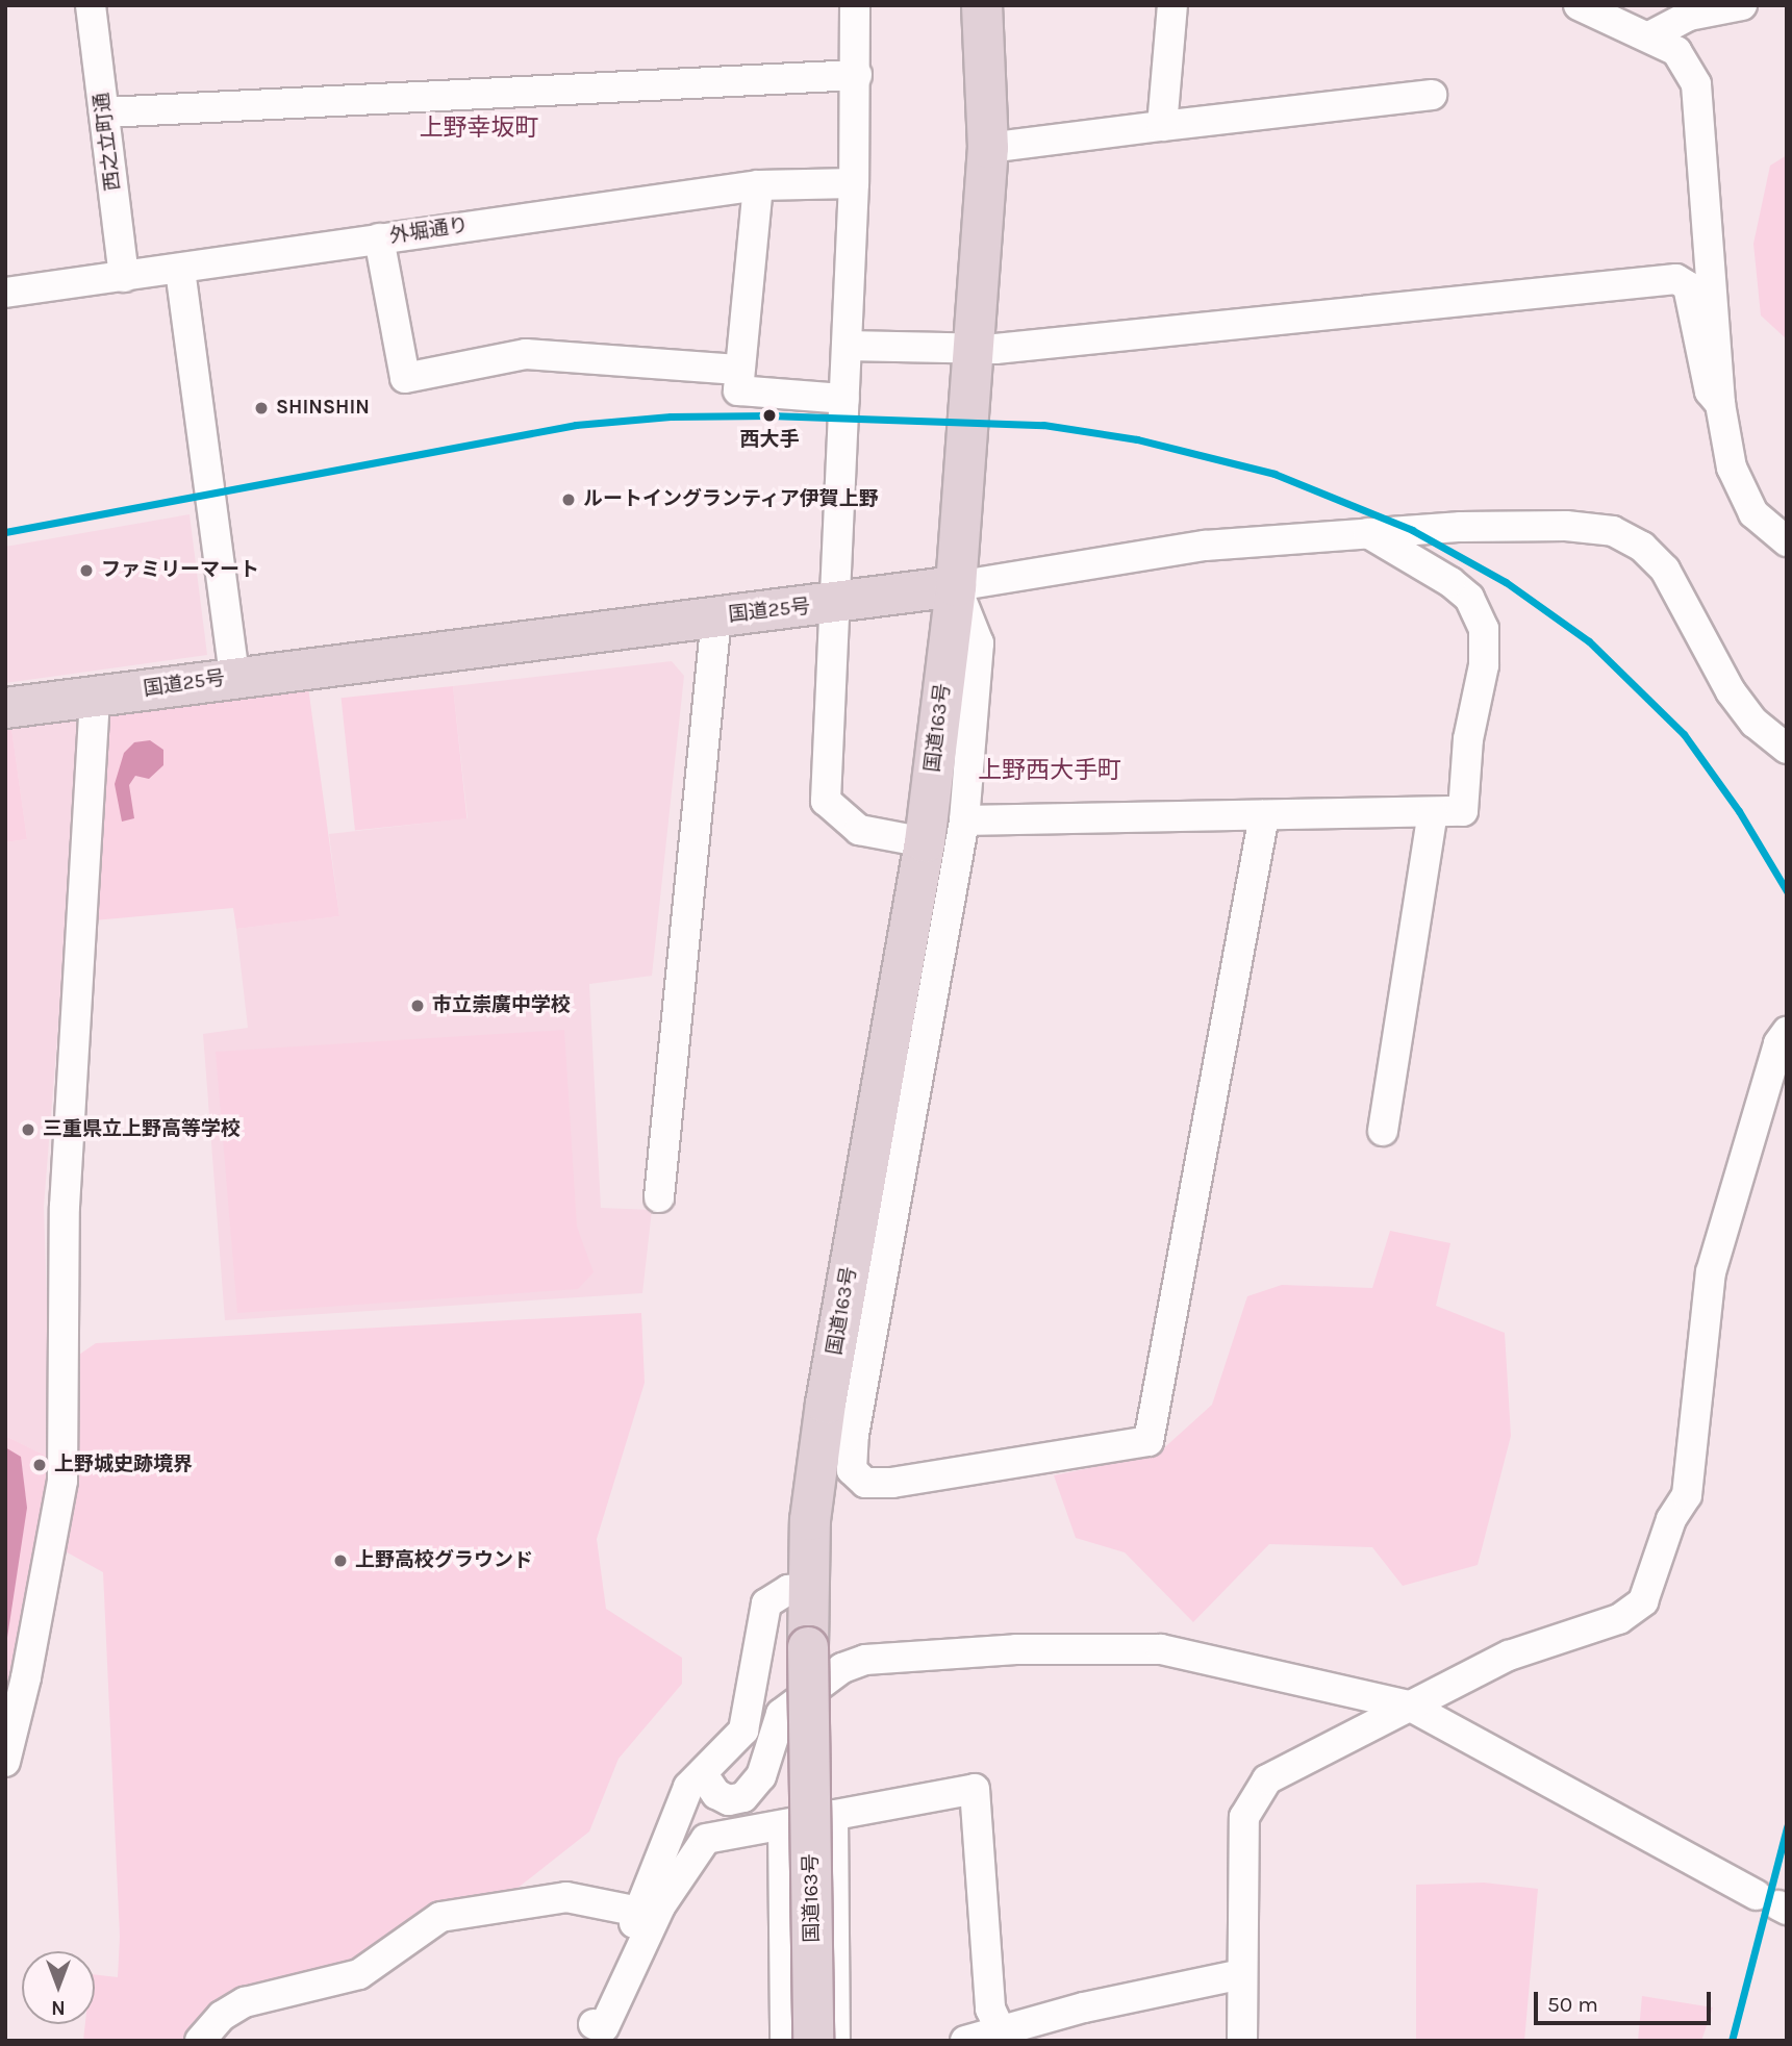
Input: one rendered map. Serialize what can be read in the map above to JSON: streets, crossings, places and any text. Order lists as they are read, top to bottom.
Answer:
{
  "streets": {
    "highway": ["国道25号", "国道163号"],
    "street": ["西之立町通", "外堀通り"]
  },
  "crossings": [
    ["西之立町通", "外堀通り"],
    ["国道25号", "国道163号"]
  ],
  "districts": ["上野幸坂町", "上野西大手町"],
  "places": [
    "SHINSHIN",
    "西大手",
    "ルートイングランティア伊賀上野",
    "ファミリーマート",
    "市立崇廣中学校",
    "三重県立上野高等学校",
    "上野城史跡境界",
    "上野高校グラウンド"
  ],
  "scale_bar": "50 m",
  "north": "bottom"
}
